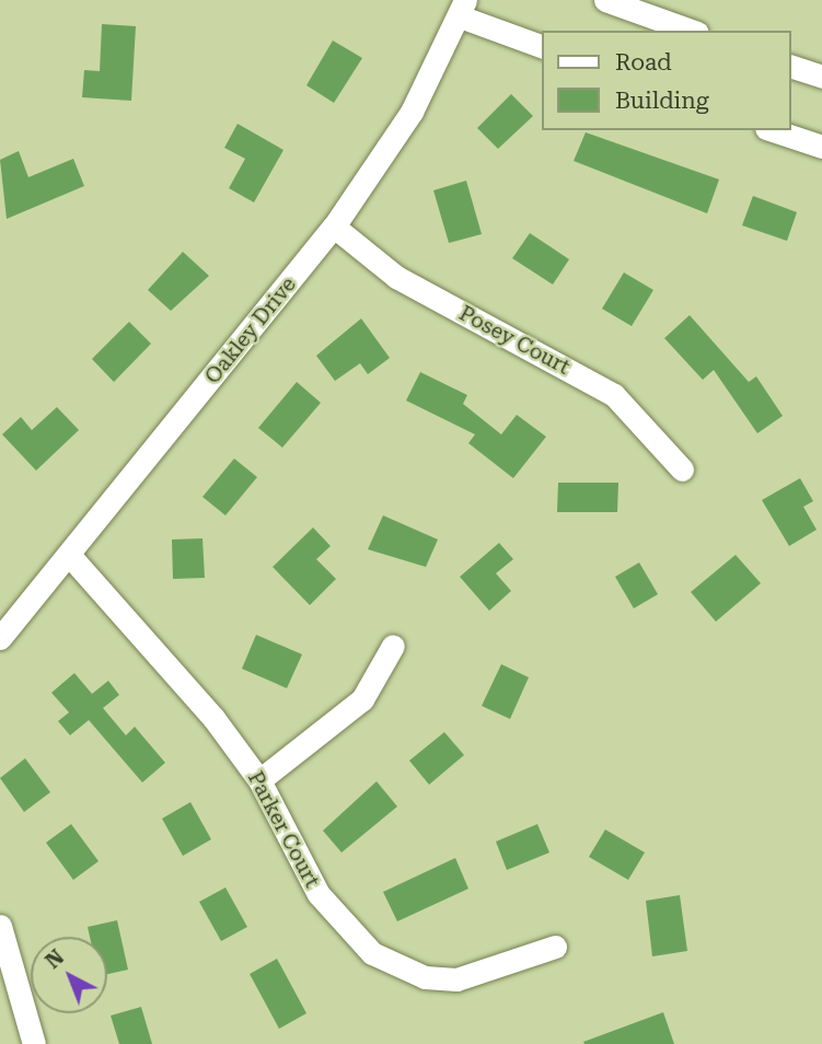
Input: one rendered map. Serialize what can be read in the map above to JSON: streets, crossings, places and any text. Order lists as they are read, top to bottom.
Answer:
{
  "streets": {
    "street": ["Oakley Drive", "Posey Court", "Parker Court"]
  },
  "crossings": [
    ["Oakley Drive", "Posey Court"],
    ["Oakley Drive", "Parker Court"]
  ],
  "legend": ["Road", "Building"],
  "north": "top left"
}
